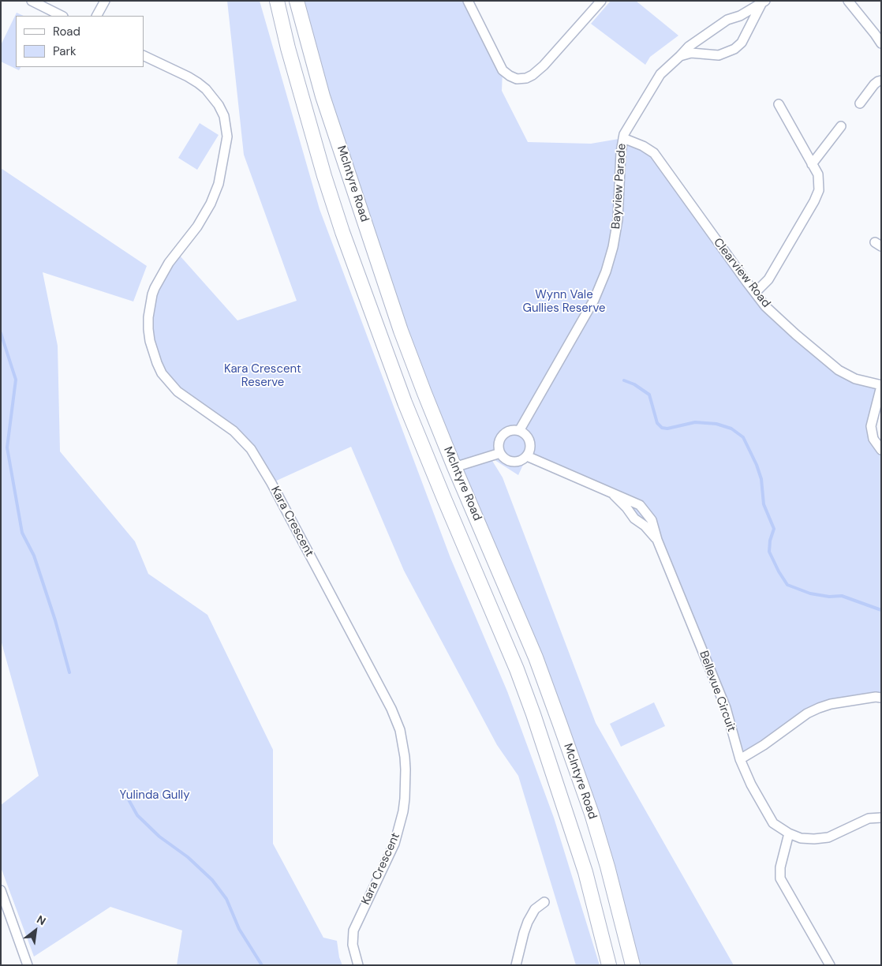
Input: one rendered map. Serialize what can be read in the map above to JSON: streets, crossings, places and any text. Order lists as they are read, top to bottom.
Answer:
{
  "streets": {
    "main road": ["McIntyre Road"],
    "street": [
      "Bayview Parade",
      "Clearview Road",
      "Kara Crescent",
      "Bellevue Circuit"
    ]
  },
  "crossings": [
    ["Bayview Parade", "Clearview Road"],
    ["Bayview Parade", "Bellevue Circuit"]
  ],
  "parks": ["Wynn Vale Gullies Reserve", "Kara Crescent Reserve", "Yulinda Gully"],
  "legend": ["Road", "Park"],
  "north": "top right"
}
